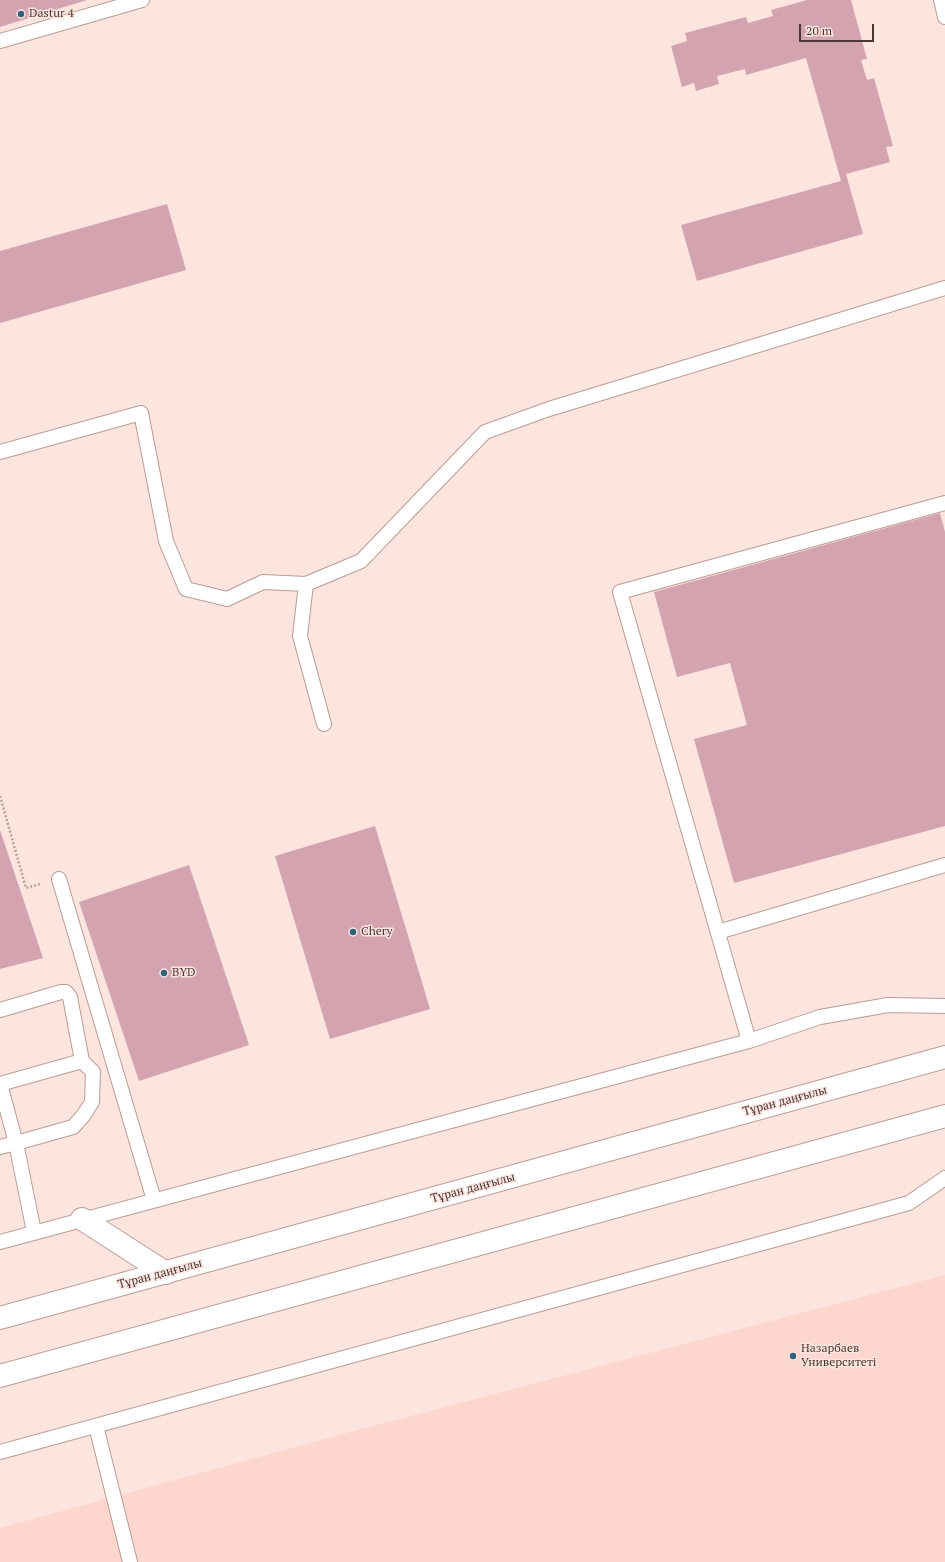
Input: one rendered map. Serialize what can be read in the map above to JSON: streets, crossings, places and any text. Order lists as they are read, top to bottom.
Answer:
{
  "streets": {
    "main road": ["Тұран даңғылы"]
  },
  "places": [
    "Dastur 4",
    "Chery",
    "BYD",
    "Назарбаев Университеті"
  ],
  "scale_bar": "20 m"
}
